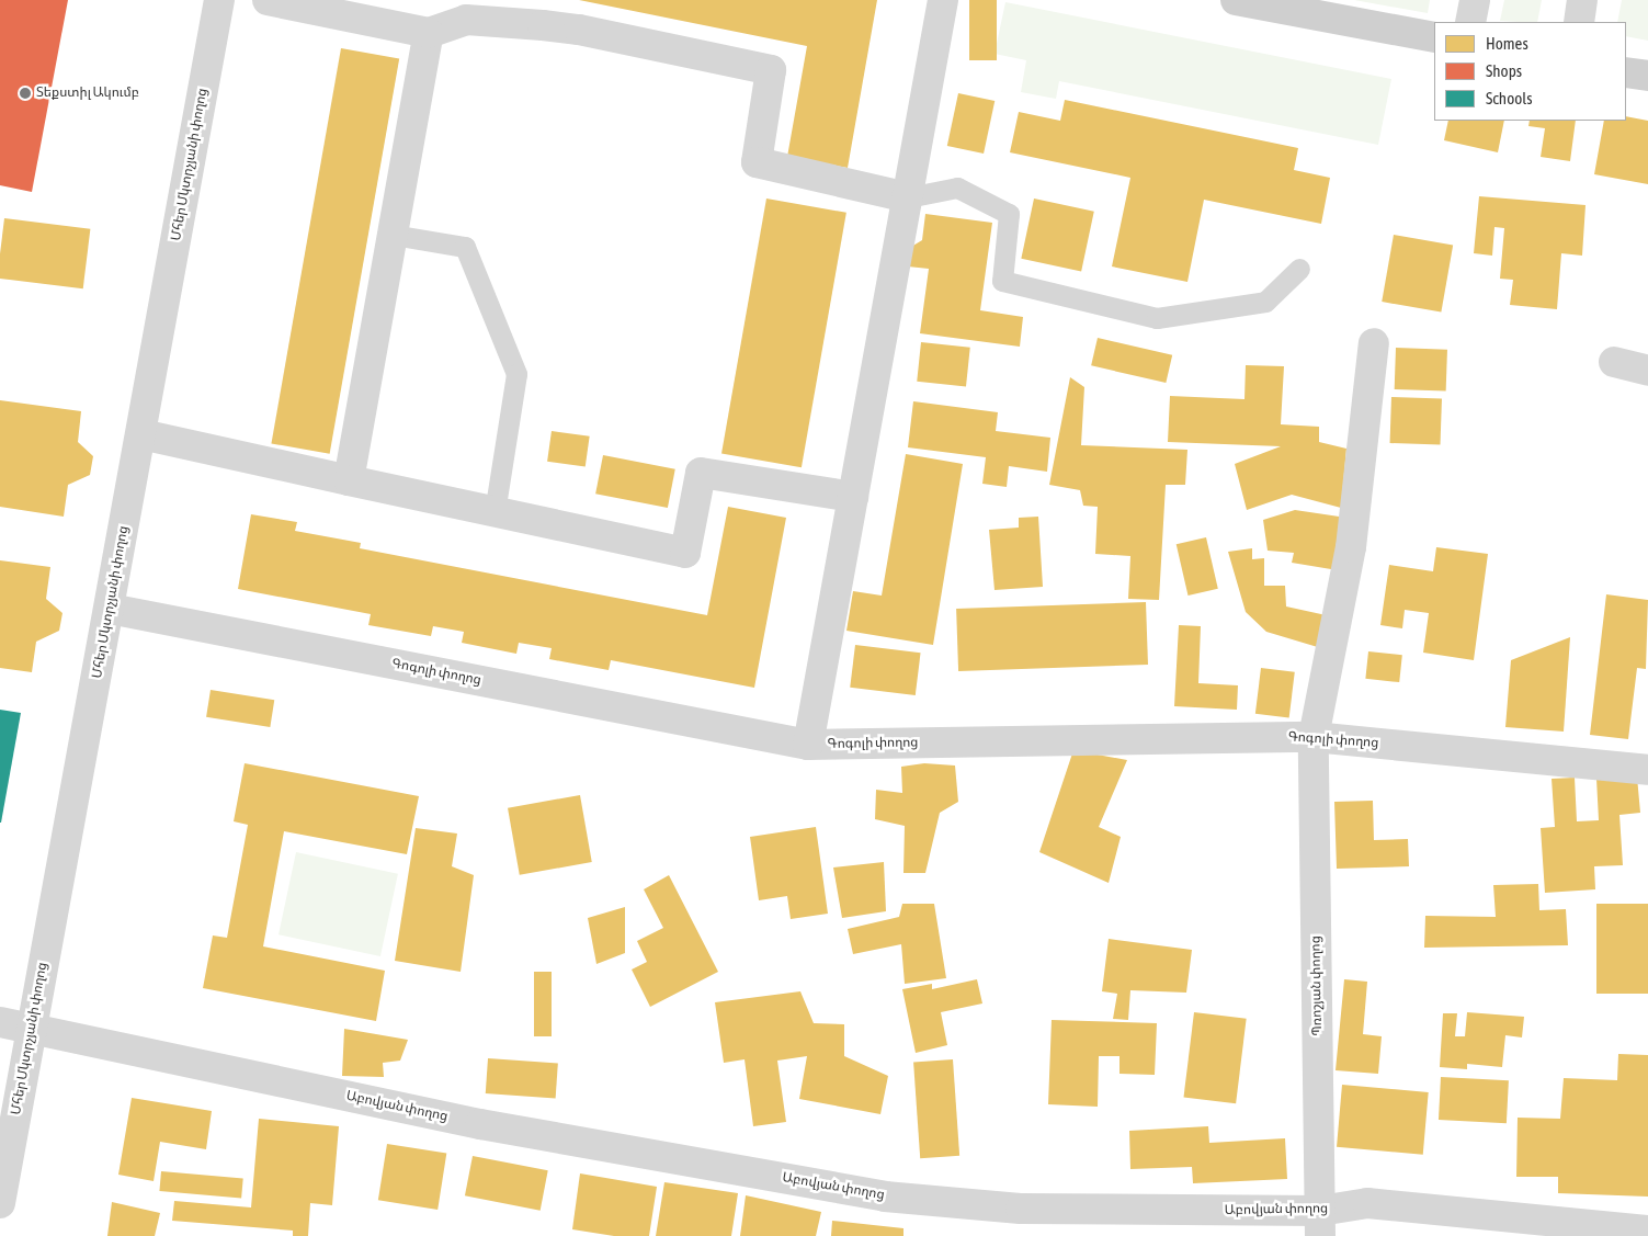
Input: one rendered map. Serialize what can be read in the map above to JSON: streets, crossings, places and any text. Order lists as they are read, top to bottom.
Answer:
{
  "streets": {
    "street": [
      "Մհեր Մկտրչյանի փողոց",
      "Գոգոլի փողոց",
      "Պռոշյան փողոց",
      "Աբովյան փողոց"
    ]
  },
  "crossings": [
    ["Մհեր Մկտրչյանի փողոց", "Գոգոլի փողոց"],
    ["Մհեր Մկտրչյանի փողոց", "Աբովյան փողոց"],
    ["Գոգոլի փողոց", "Պռոշյան փողոց"],
    ["Պռոշյան փողոց", "Աբովյան փողոց"]
  ],
  "places": ["Տեքստիլ Ակումբ"],
  "legend": ["Homes", "Shops", "Schools"]
}
